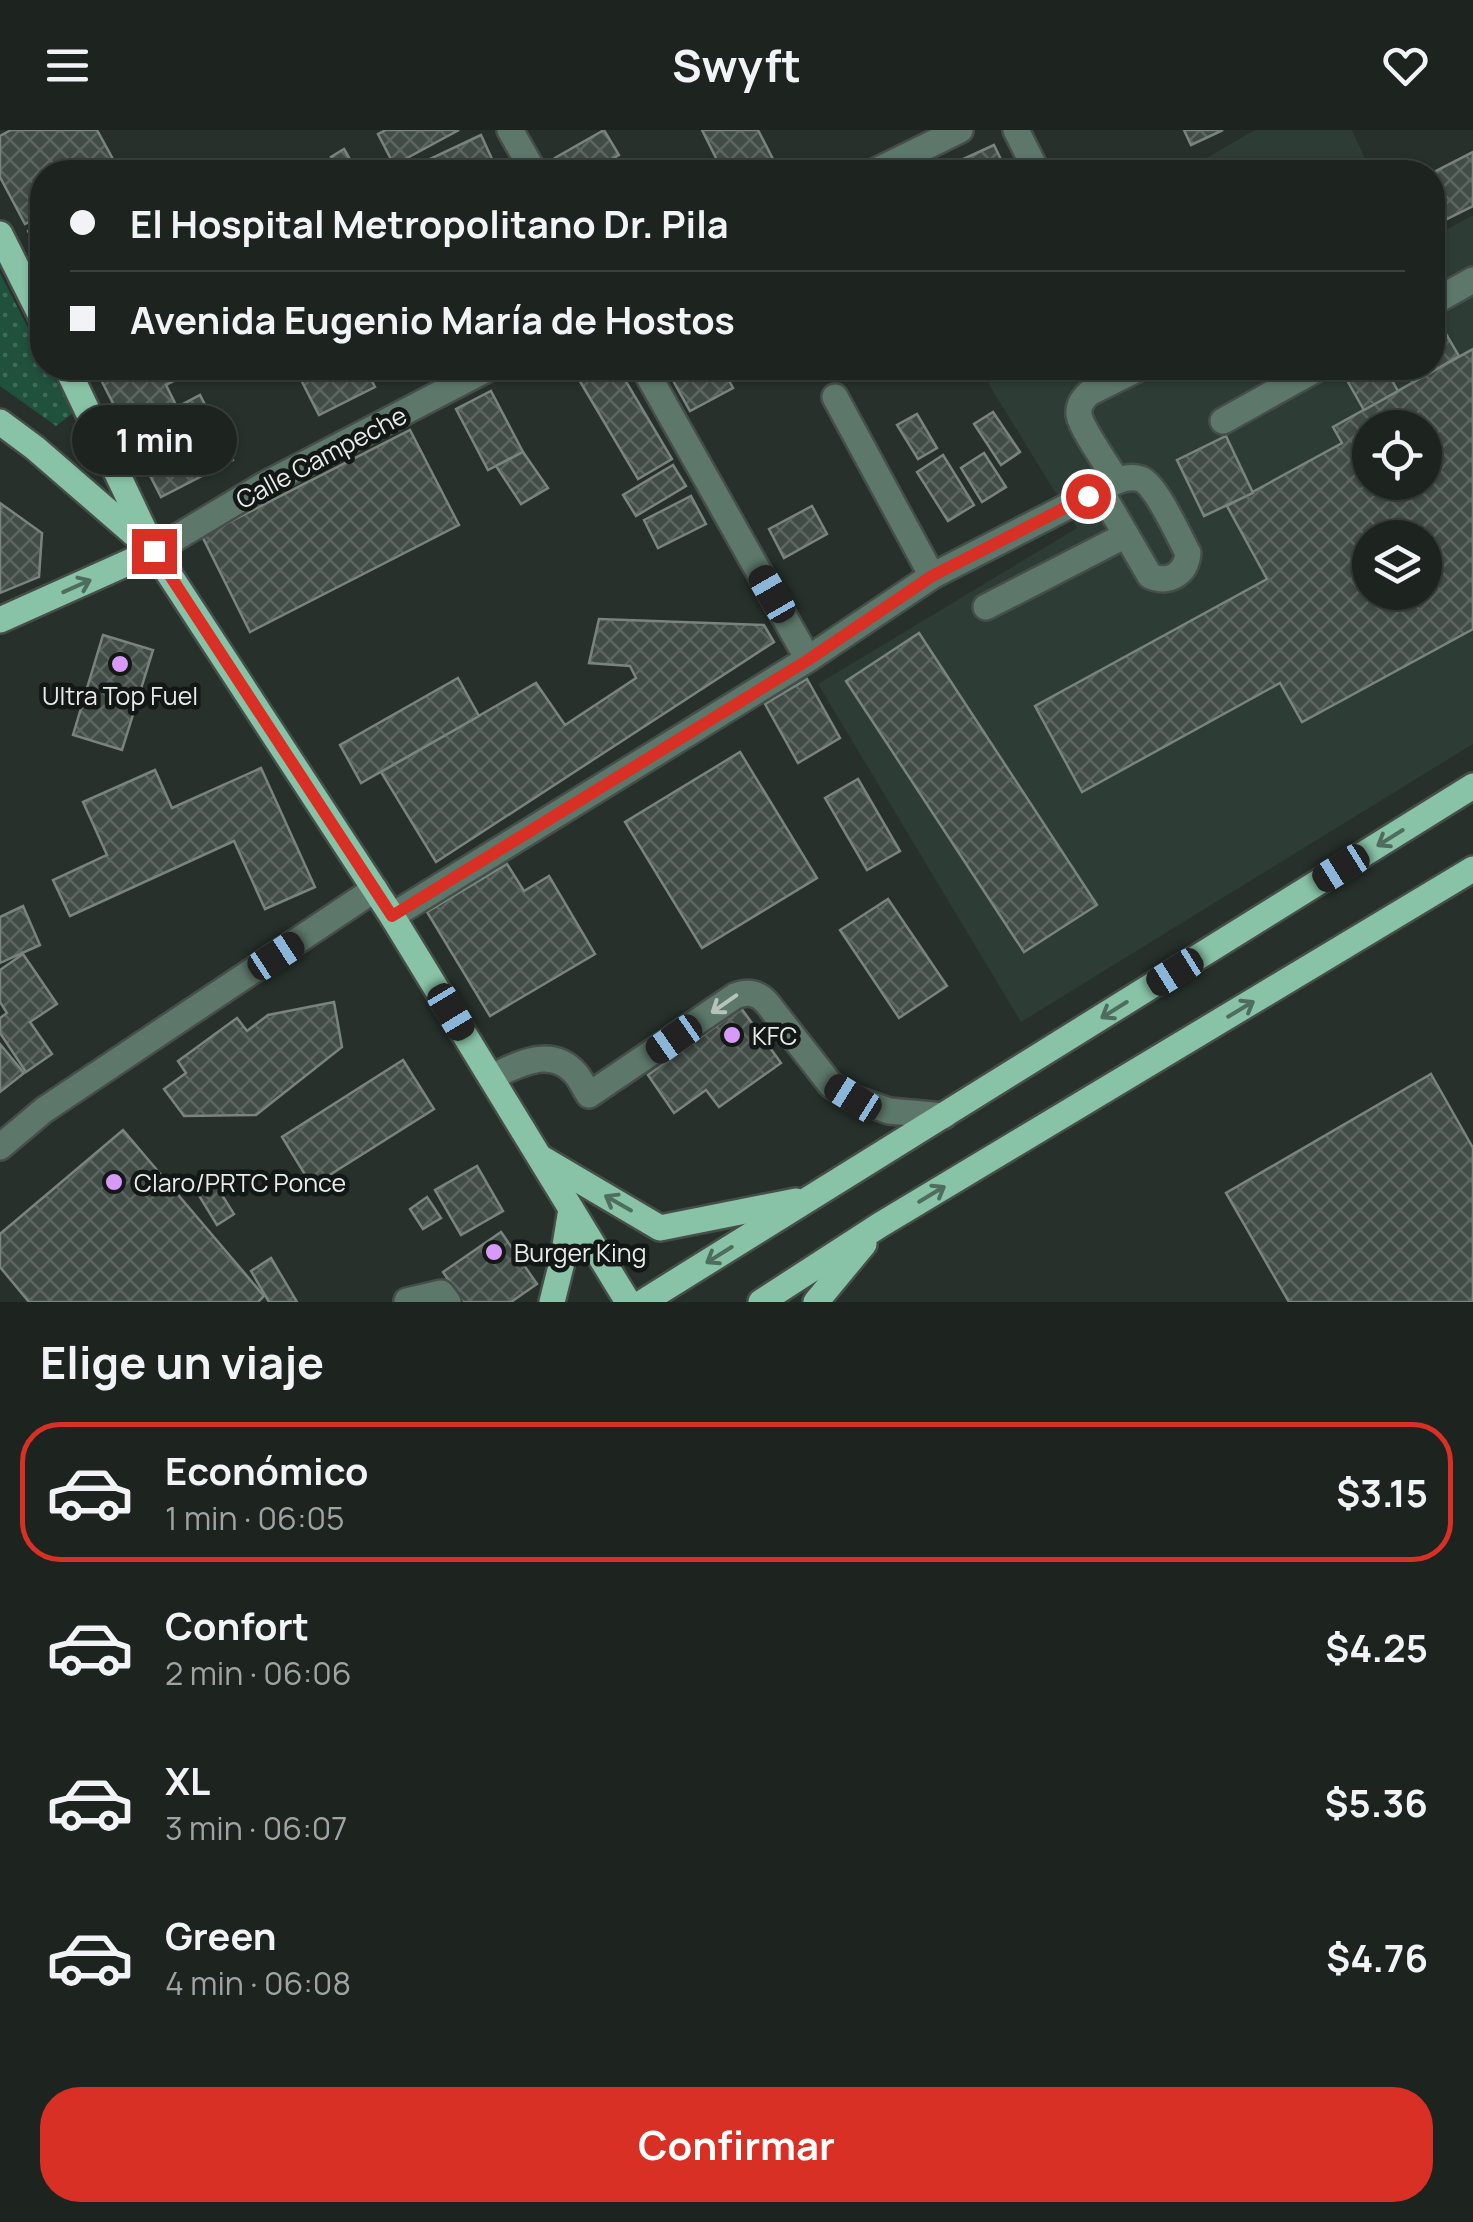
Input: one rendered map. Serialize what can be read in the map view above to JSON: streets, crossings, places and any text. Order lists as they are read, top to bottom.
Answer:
{
  "streets": {
    "street": ["Calle Campeche"]
  },
  "places": [
    "Ultra Top Fuel",
    "KFC",
    "Claro/PRTC Ponce",
    "Burger King"
  ],
  "page": {
    "header": "Swyft",
    "banner": ["El Hospital Metropolitano Dr. Pila", "Avenida Eugenio María de Hostos"],
    "bubble": "1 min",
    "heading": "Elige un viaje",
    "list": [
      {
        "name": "Económico",
        "note": "1 min · 06:05",
        "value": "$3.15"
      },
      {
        "name": "Confort",
        "note": "2 min · 06:06",
        "value": "$4.25"
      },
      {
        "name": "XL",
        "note": "3 min · 06:07",
        "value": "$5.36"
      },
      {
        "name": "Green",
        "note": "4 min · 06:08",
        "value": "$4.76"
      }
    ],
    "buttons": "Confirmar"
  }
}
